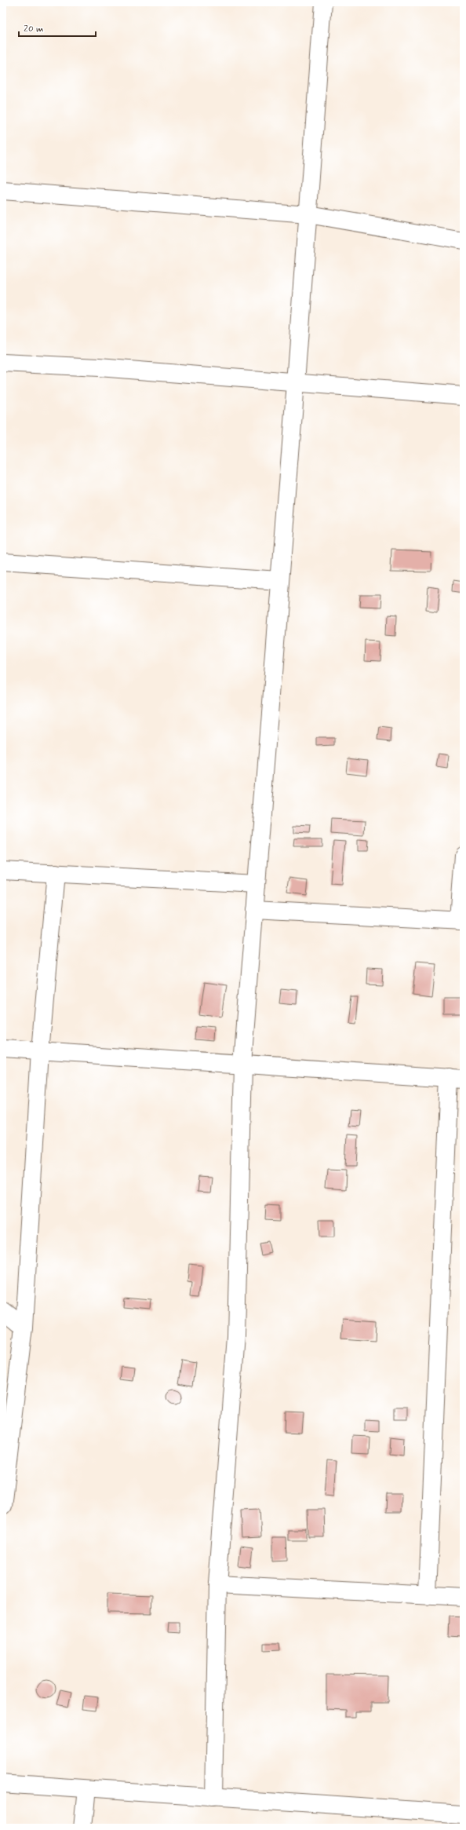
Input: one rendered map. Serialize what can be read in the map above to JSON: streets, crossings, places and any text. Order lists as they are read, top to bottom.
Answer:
{
  "scale_bar": "20 m"
}
